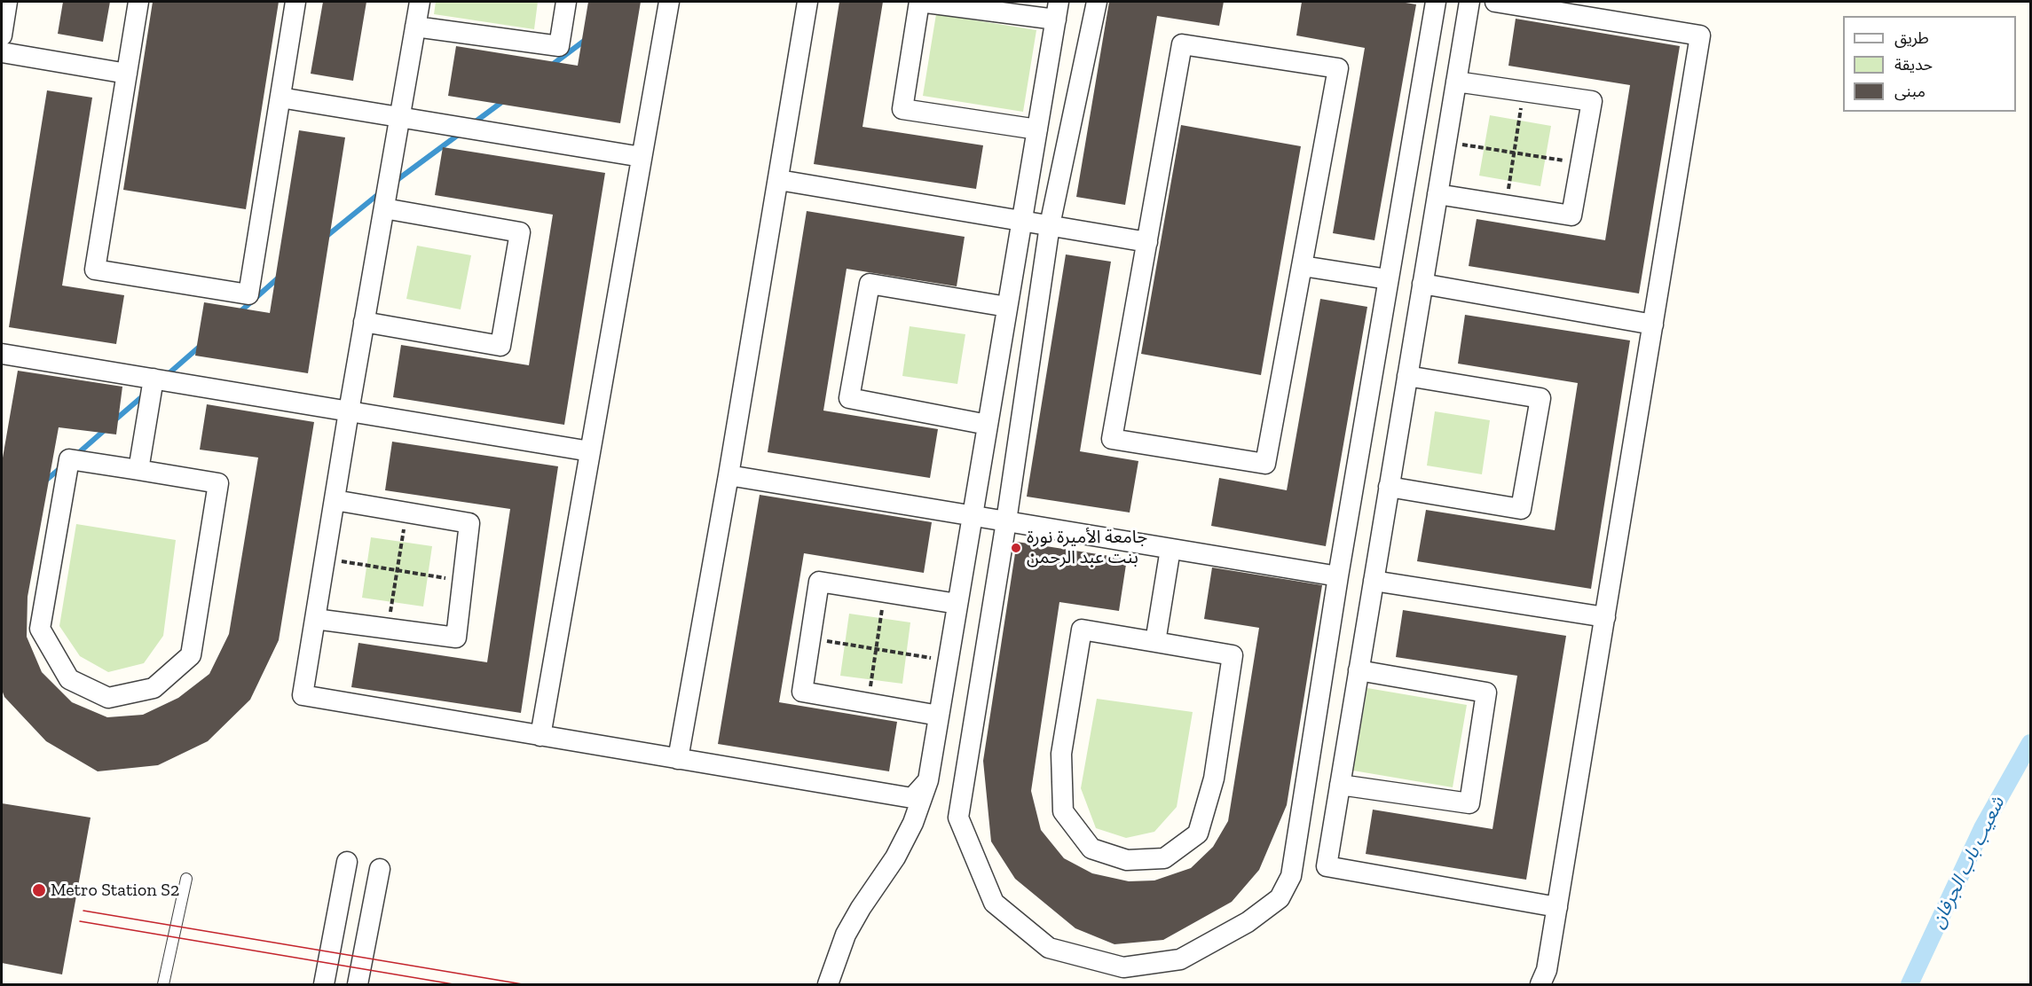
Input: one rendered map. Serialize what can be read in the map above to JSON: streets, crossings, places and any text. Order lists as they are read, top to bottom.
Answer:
{
  "water": ["شعيب باب الجرفان"],
  "places": ["جامعة الأميرة نورة بنت عبد الرحمن", "Metro Station S2"],
  "legend": ["طريق", "حديقة", "مبنى"]
}
